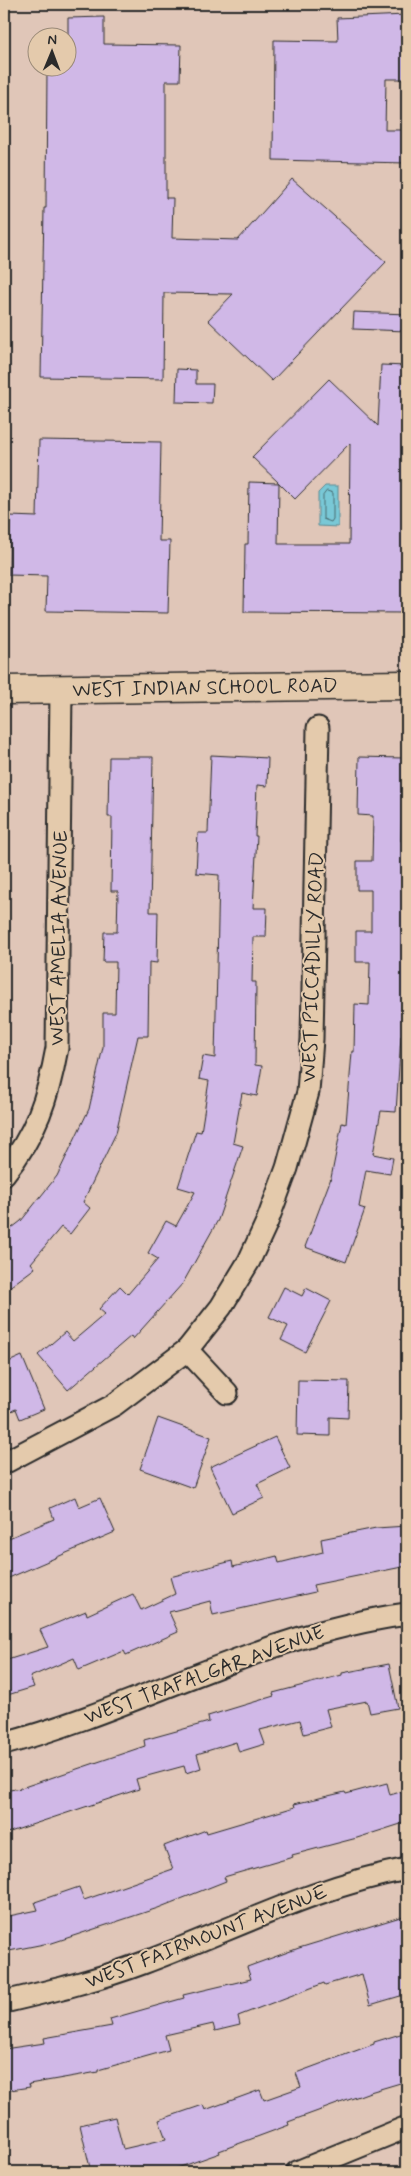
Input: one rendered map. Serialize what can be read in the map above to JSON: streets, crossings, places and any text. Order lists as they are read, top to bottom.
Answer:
{
  "streets": {
    "main road": ["WEST INDIAN SCHOOL ROAD"],
    "street": [
      "WEST AMELIA AVENUE",
      "WEST PICCADILLY ROAD",
      "WEST TRAFALGAR AVENUE",
      "WEST FAIRMOUNT AVENUE"
    ]
  },
  "crossings": [
    ["WEST INDIAN SCHOOL ROAD", "WEST AMELIA AVENUE"]
  ],
  "north": "top"
}
